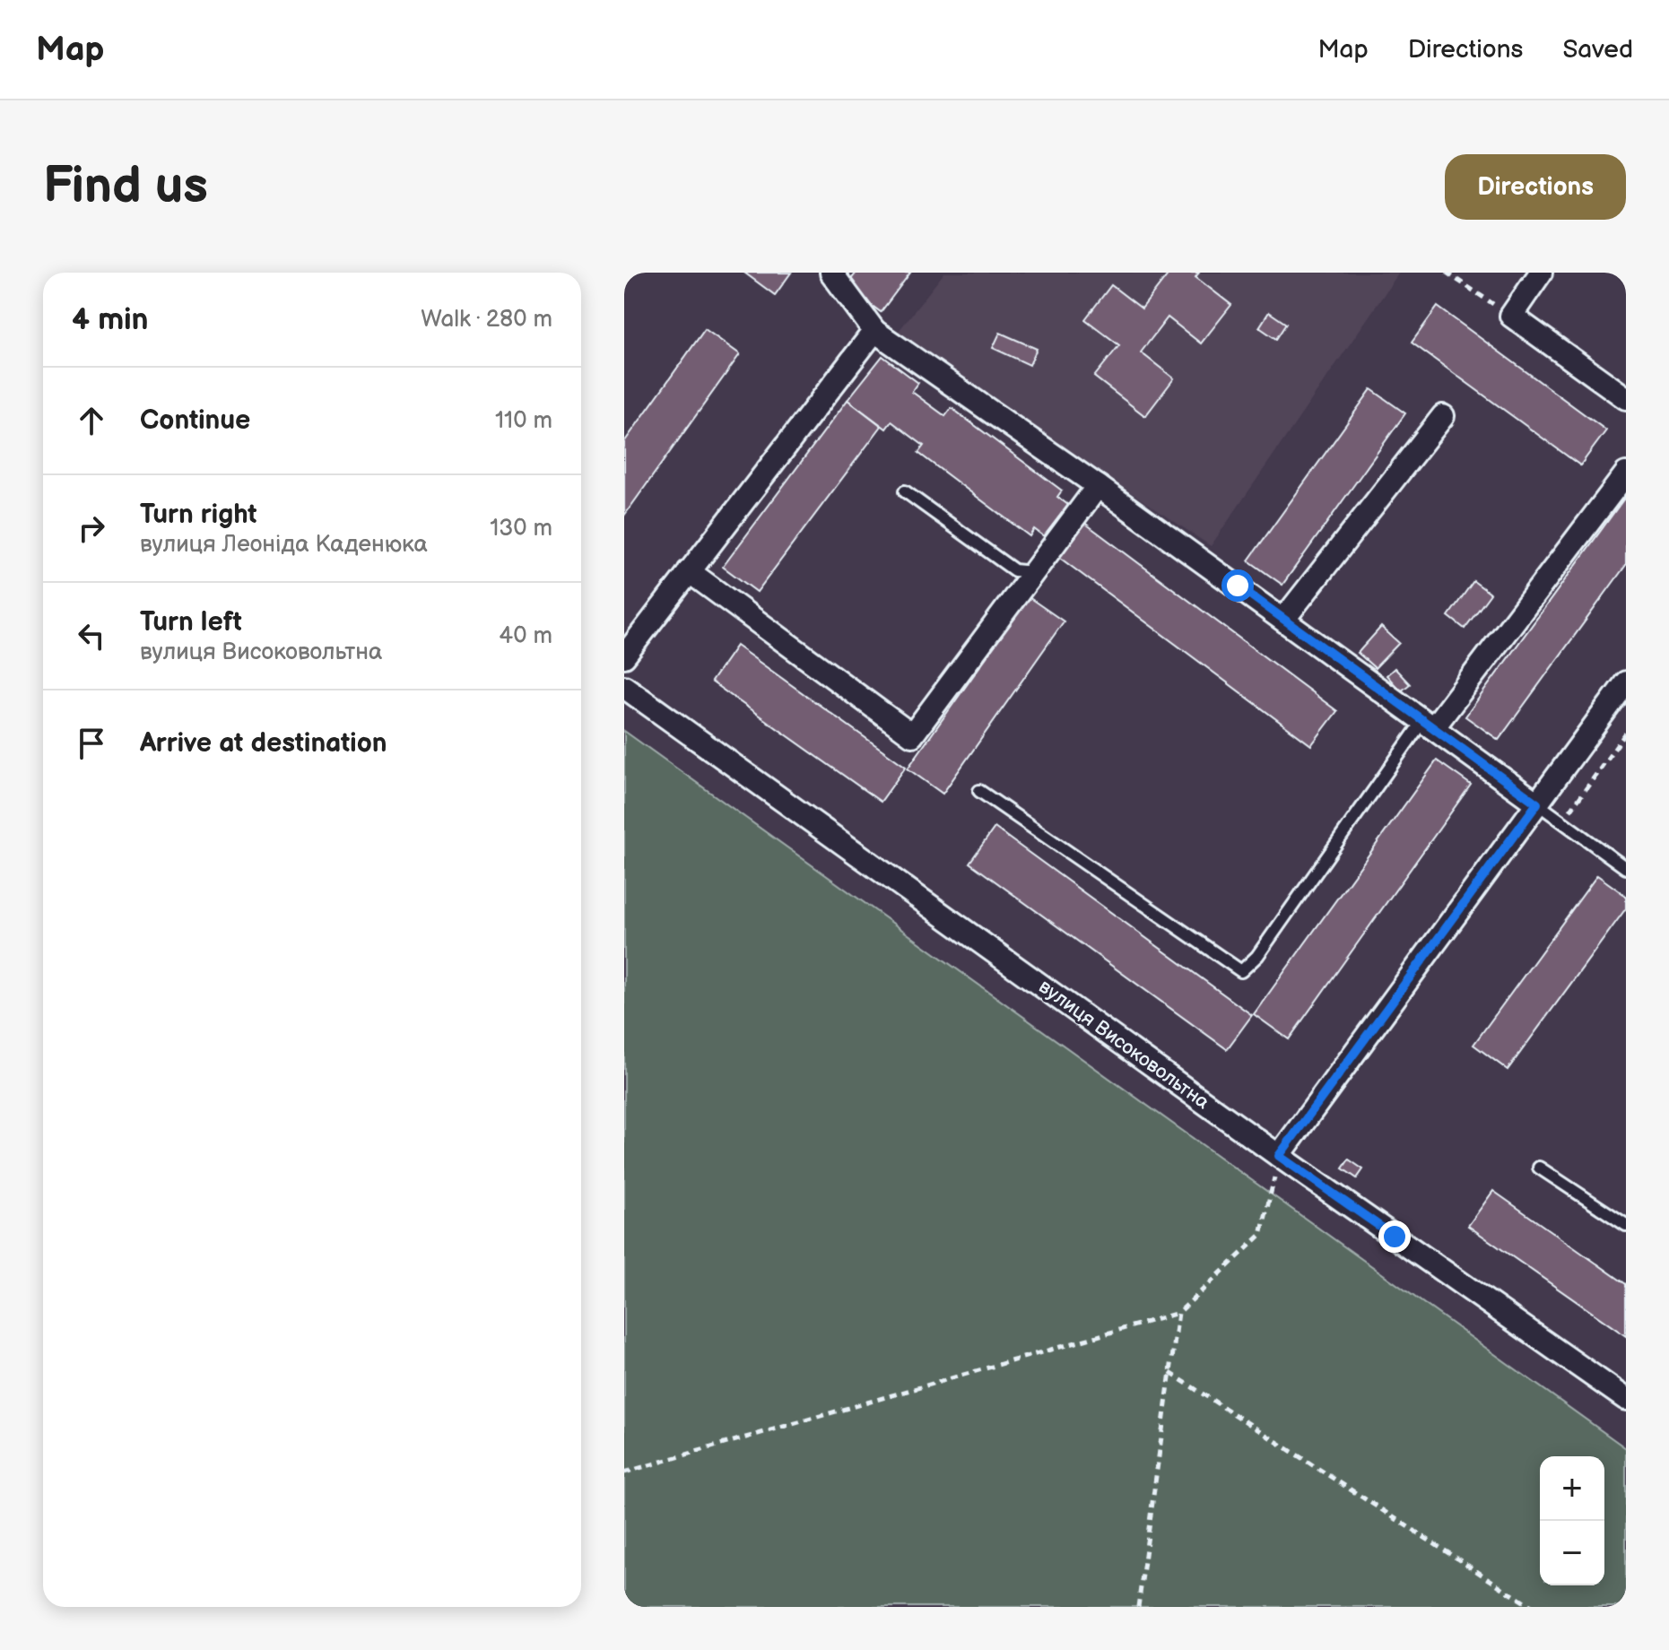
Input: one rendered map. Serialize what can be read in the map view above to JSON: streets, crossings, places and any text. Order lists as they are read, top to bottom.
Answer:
{
  "streets": {
    "street": ["вулиця Високовольтна"]
  },
  "page": {
    "header": "Map",
    "nav": ["Map", "Directions", "Saved"],
    "buttons": "Directions",
    "title": "Find us",
    "heading": ["4 min", "Walk · 280 m"],
    "list": [
      ["Continue", "110 m"],
      ["Turn right", "вулиця Леоніда Каденюка", "130 m"],
      ["Turn left", "вулиця Високовольтна", "40 m"],
      "Arrive at destination"
    ],
    "map_buttons": ["+", "−"]
  }
}
